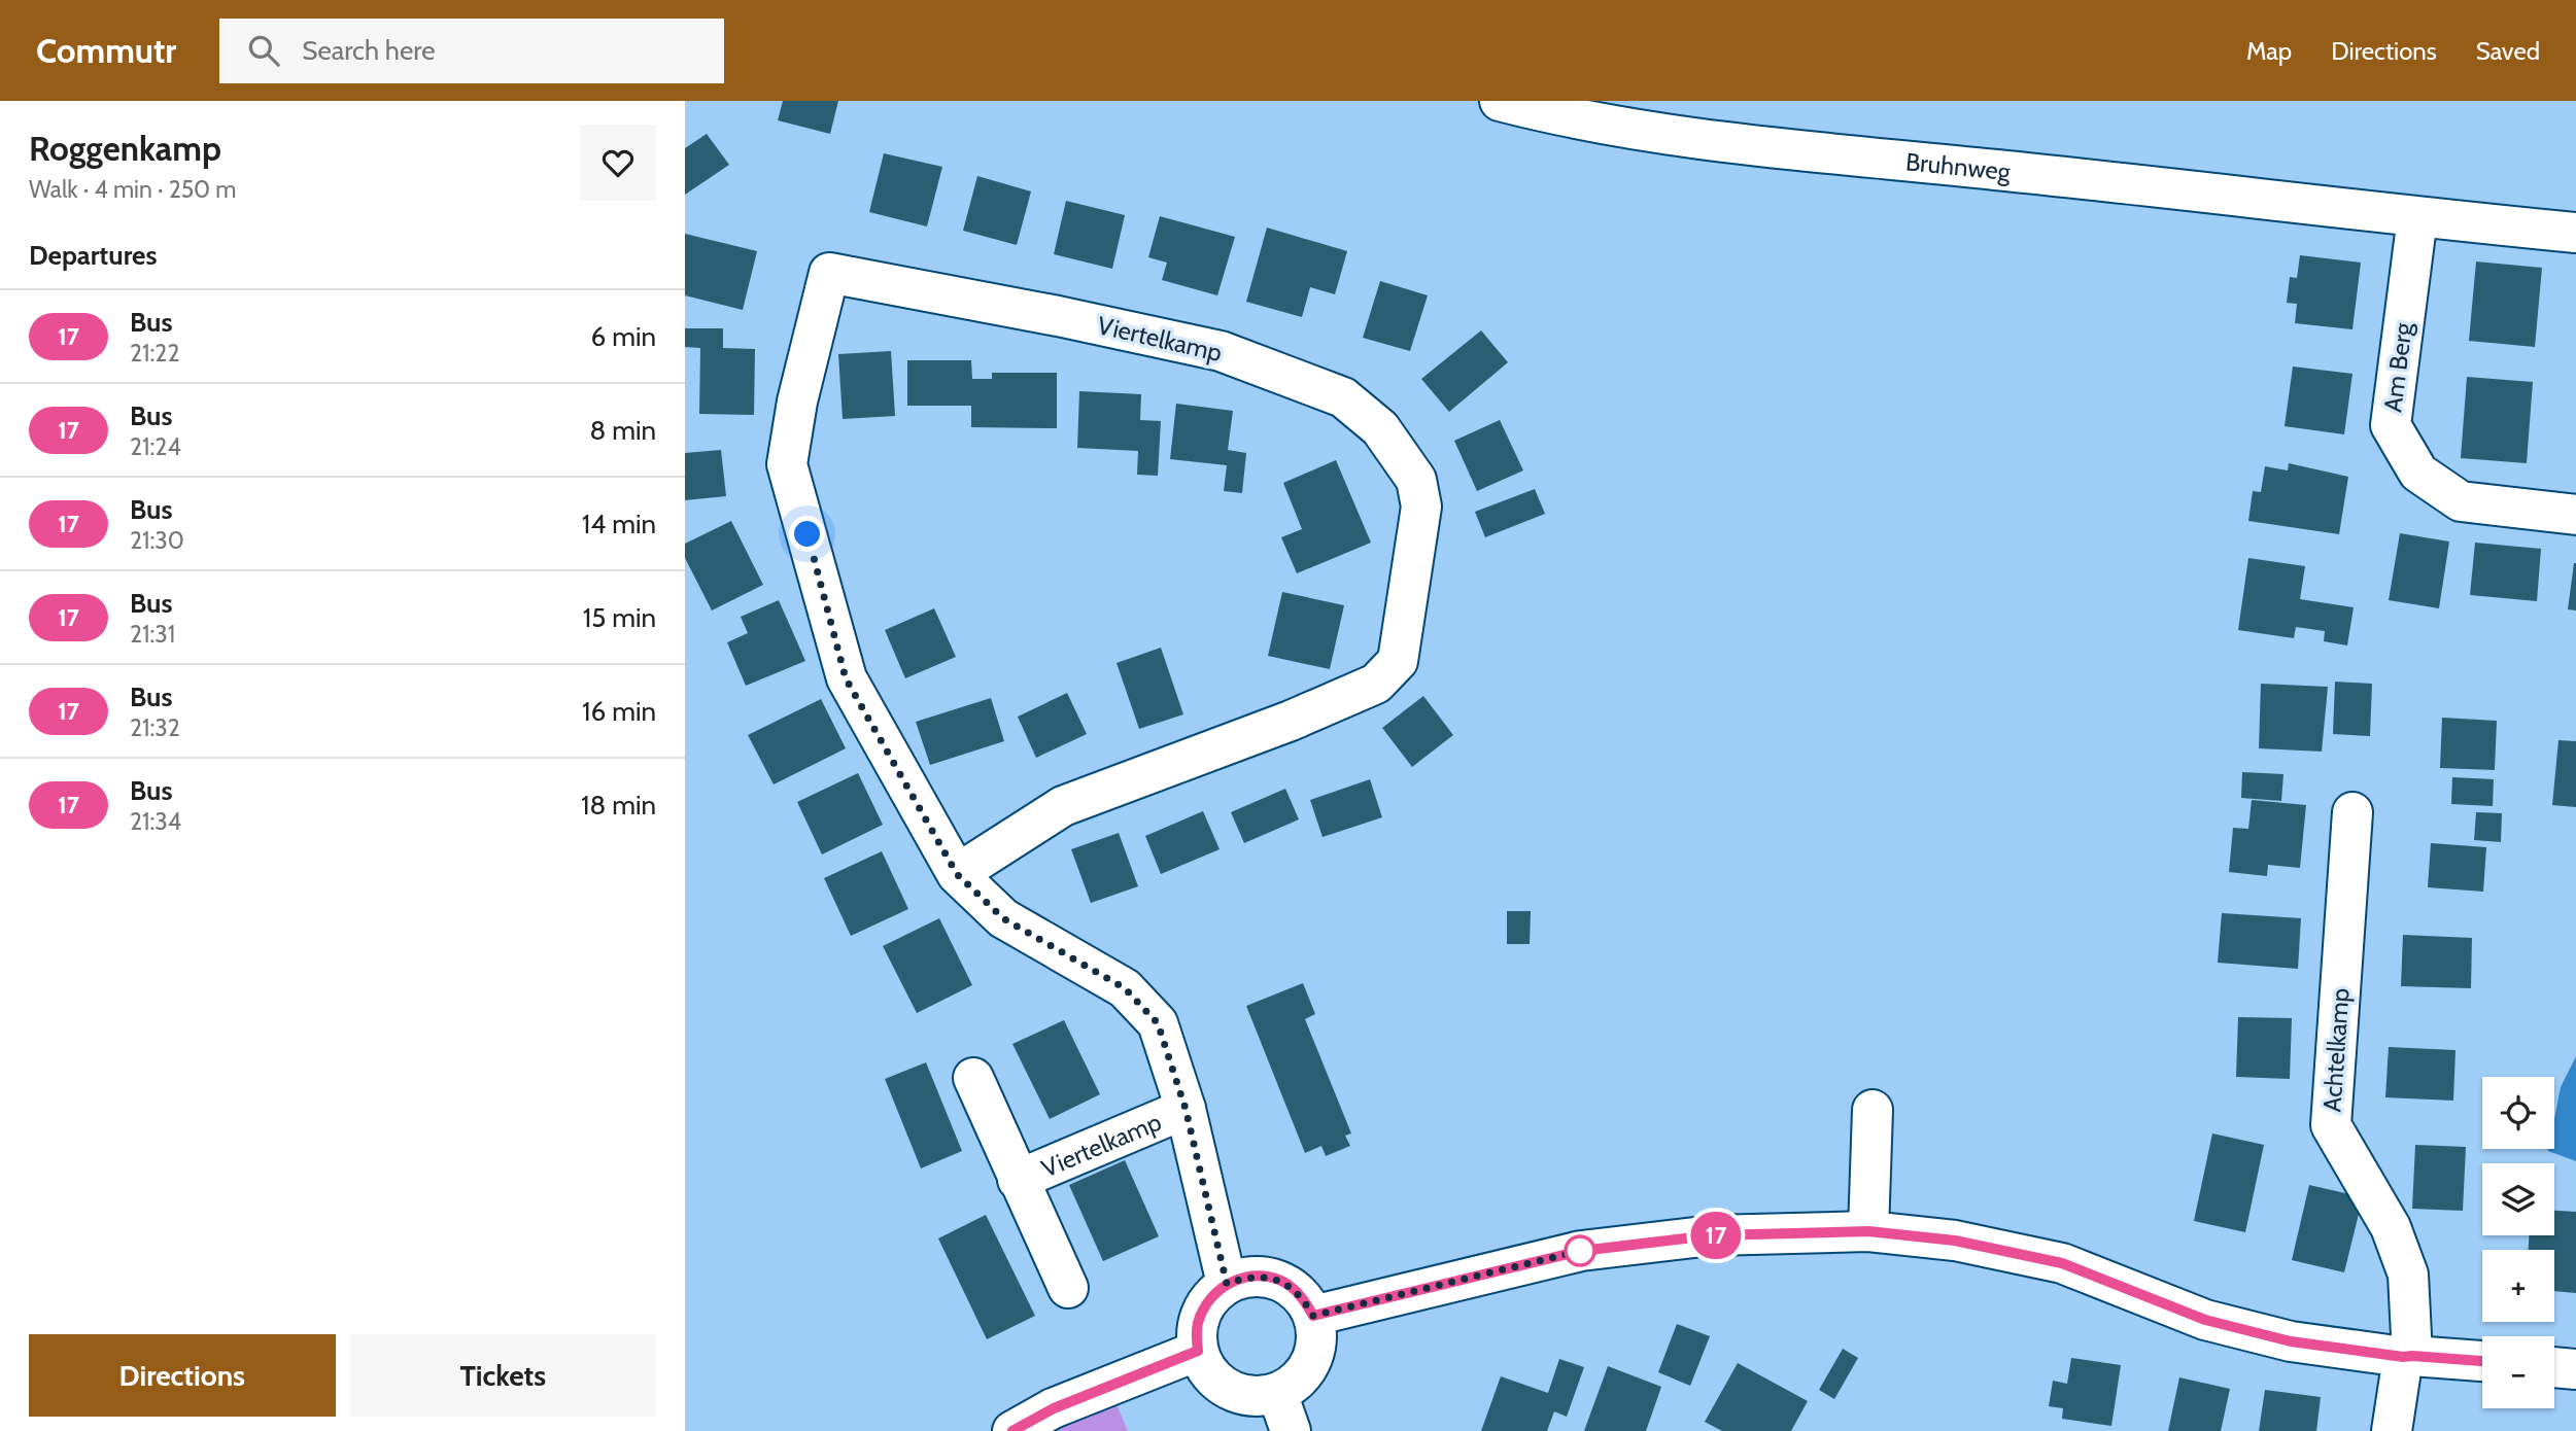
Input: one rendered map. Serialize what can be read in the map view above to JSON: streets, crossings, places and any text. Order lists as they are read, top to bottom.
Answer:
{
  "streets": {
    "street": [
      "Bruhnweg",
      "Viertelkamp",
      "Am Berg",
      "Achtelkamp"
    ]
  },
  "crossings": [
    ["Bruhnweg", "Am Berg"]
  ],
  "lines": ["bus line 17"],
  "page": {
    "header": "Commutr",
    "search": "Search here",
    "nav": ["Map", "Directions", "Saved"],
    "heading": [
      ["Roggenkamp", "Walk · 4 min · 250 m"],
      "Departures"
    ],
    "on_map": "17",
    "list": [
      {
        "mark": "17",
        "name": "Bus",
        "note": "21:22",
        "value": "6 min"
      },
      {
        "mark": "17",
        "name": "Bus",
        "note": "21:24",
        "value": "8 min"
      },
      {
        "mark": "17",
        "name": "Bus",
        "note": "21:30",
        "value": "14 min"
      },
      {
        "mark": "17",
        "name": "Bus",
        "note": "21:31",
        "value": "15 min"
      },
      {
        "mark": "17",
        "name": "Bus",
        "note": "21:32",
        "value": "16 min"
      },
      {
        "mark": "17",
        "name": "Bus",
        "note": "21:34",
        "value": "18 min"
      }
    ],
    "map_buttons": ["+", "−"],
    "buttons": ["Directions", "Tickets"]
  }
}
